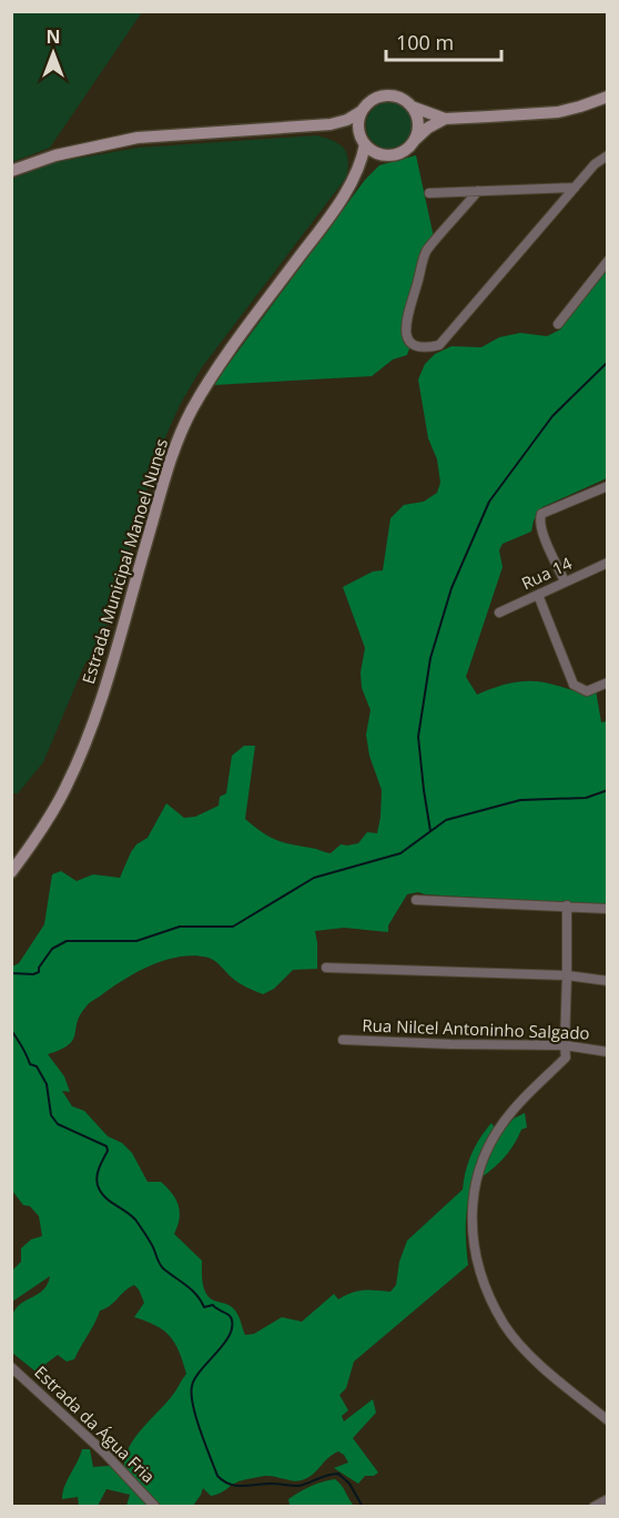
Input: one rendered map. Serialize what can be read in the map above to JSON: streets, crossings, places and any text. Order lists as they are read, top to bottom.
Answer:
{
  "streets": {
    "main road": ["Estrada Municipal Manoel Nunes"],
    "street": ["Rua 14", "Rua Nilcel Antoninho Salgado", "Estrada da Água Fria"]
  },
  "scale_bar": "100 m",
  "north": "top"
}
